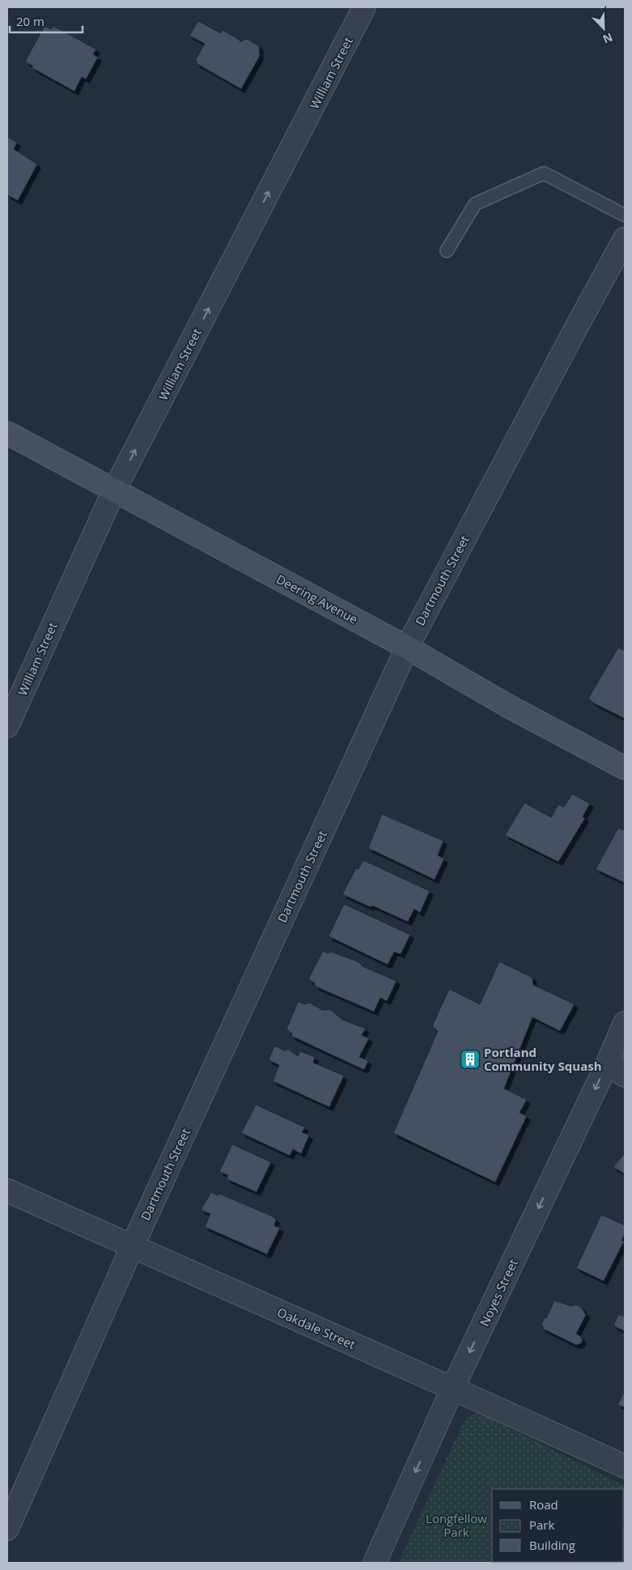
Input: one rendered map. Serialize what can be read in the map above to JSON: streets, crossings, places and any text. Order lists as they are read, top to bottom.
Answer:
{
  "streets": {
    "main road": ["Deering Avenue"],
    "street": [
      "William Street",
      "Dartmouth Street",
      "Noyes Street",
      "Oakdale Street"
    ]
  },
  "crossings": [
    ["William Street", "Deering Avenue"],
    ["Dartmouth Street", "Deering Avenue"],
    ["Dartmouth Street", "Oakdale Street"],
    ["Noyes Street", "Oakdale Street"]
  ],
  "one_way": ["William Street", "Noyes Street"],
  "parks": ["Longfellow Park"],
  "places": {
    "building": ["Portland Community Squash"]
  },
  "legend": ["Road", "Park", "Building"],
  "scale_bar": "20 m",
  "north": "bottom right"
}
